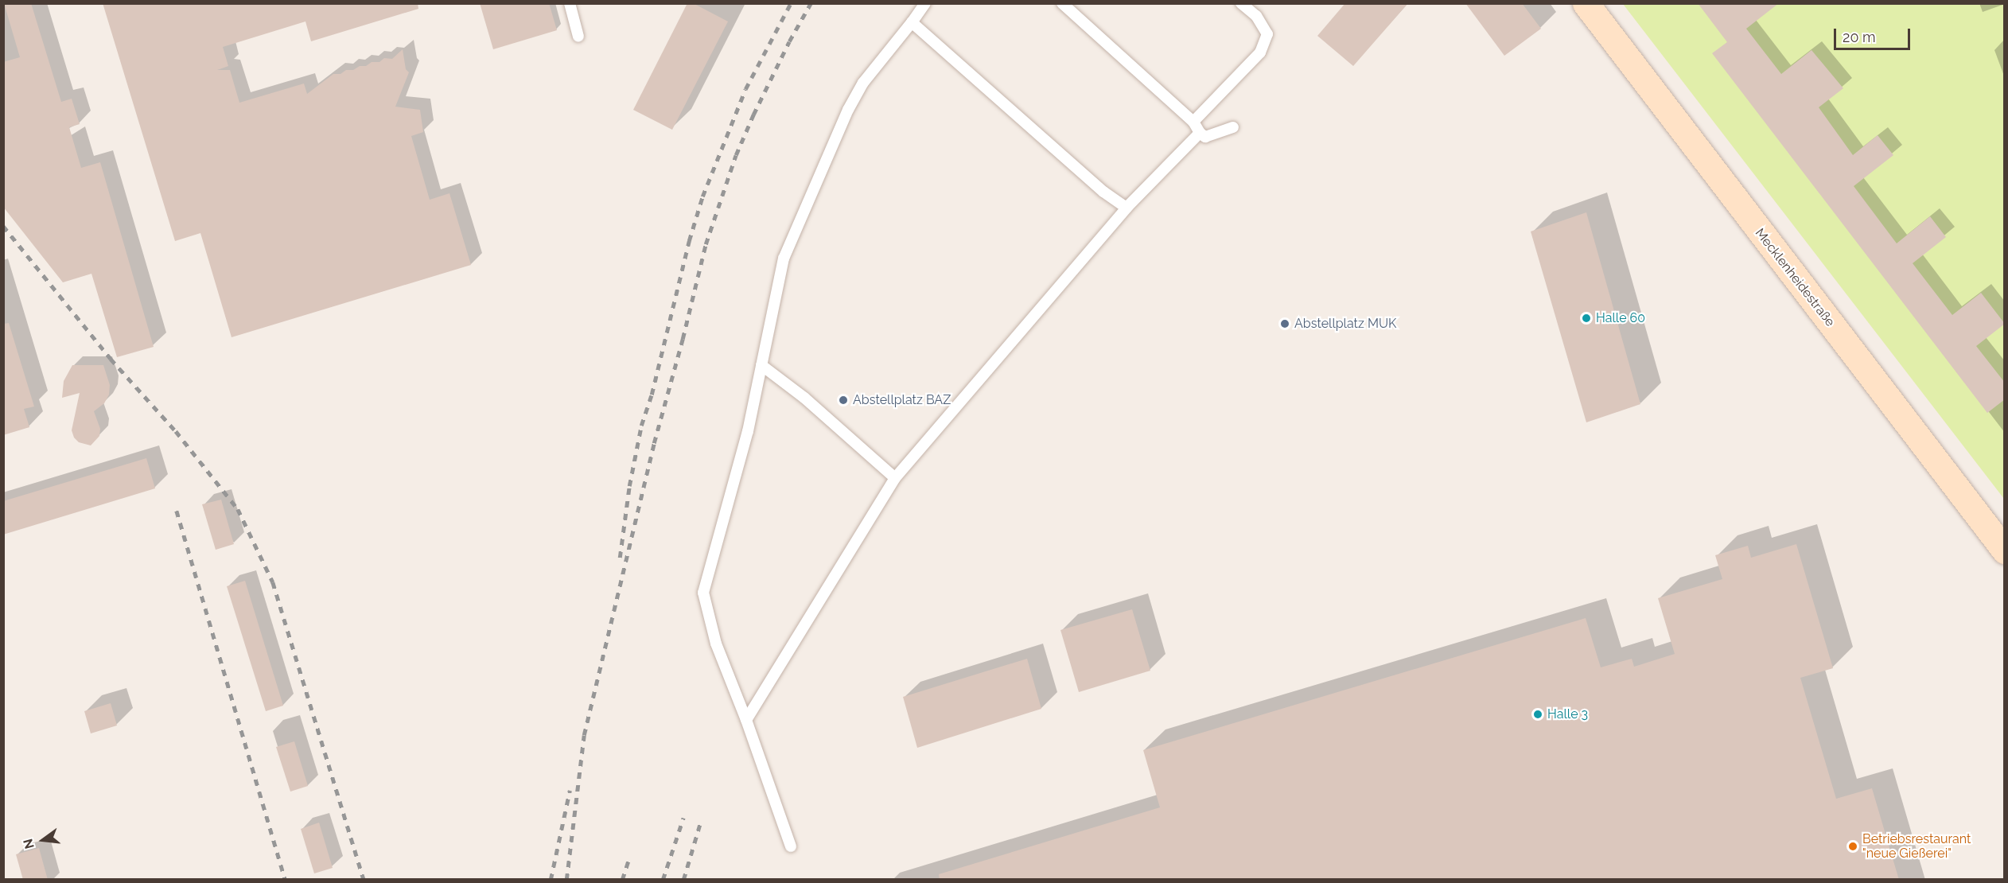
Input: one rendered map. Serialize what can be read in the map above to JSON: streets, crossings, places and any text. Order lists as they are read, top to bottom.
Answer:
{
  "streets": {
    "main road": ["Mecklenheidestraße"]
  },
  "places": [
    "Halle 60",
    "Abstellplatz MUK",
    "Abstellplatz BAZ",
    "Halle 3",
    "Betriebsrestaurant \"neue Gießerei\""
  ],
  "scale_bar": "20 m",
  "north": "left"
}
